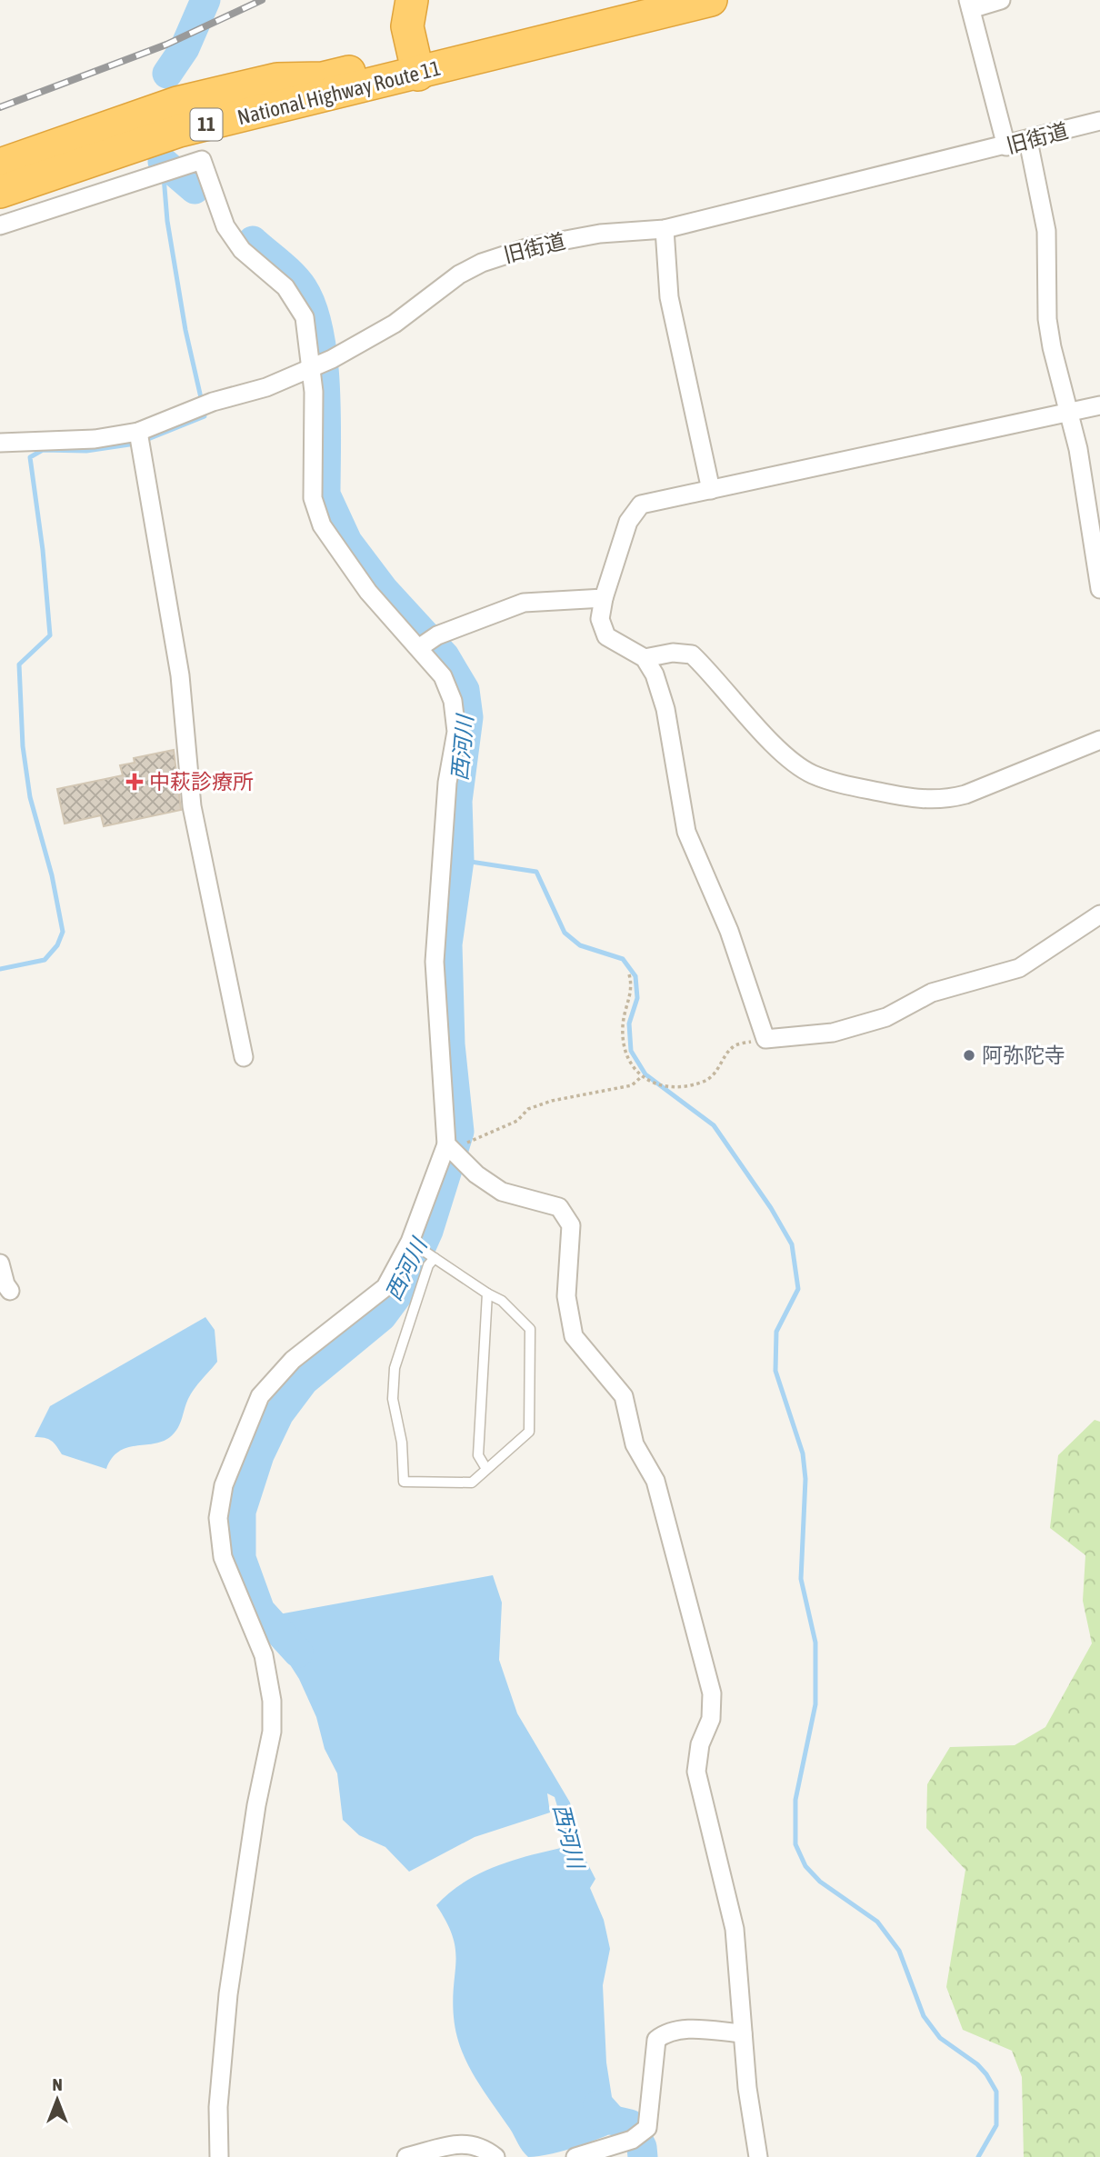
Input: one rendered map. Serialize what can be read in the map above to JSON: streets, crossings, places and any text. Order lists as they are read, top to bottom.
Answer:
{
  "streets": {
    "highway": ["National Highway Route 11", "11"],
    "street": ["旧街道"]
  },
  "water": ["西河川"],
  "places": {
    "health": ["中萩診療所"],
    "other": ["阿弥陀寺"]
  },
  "north": "top"
}
